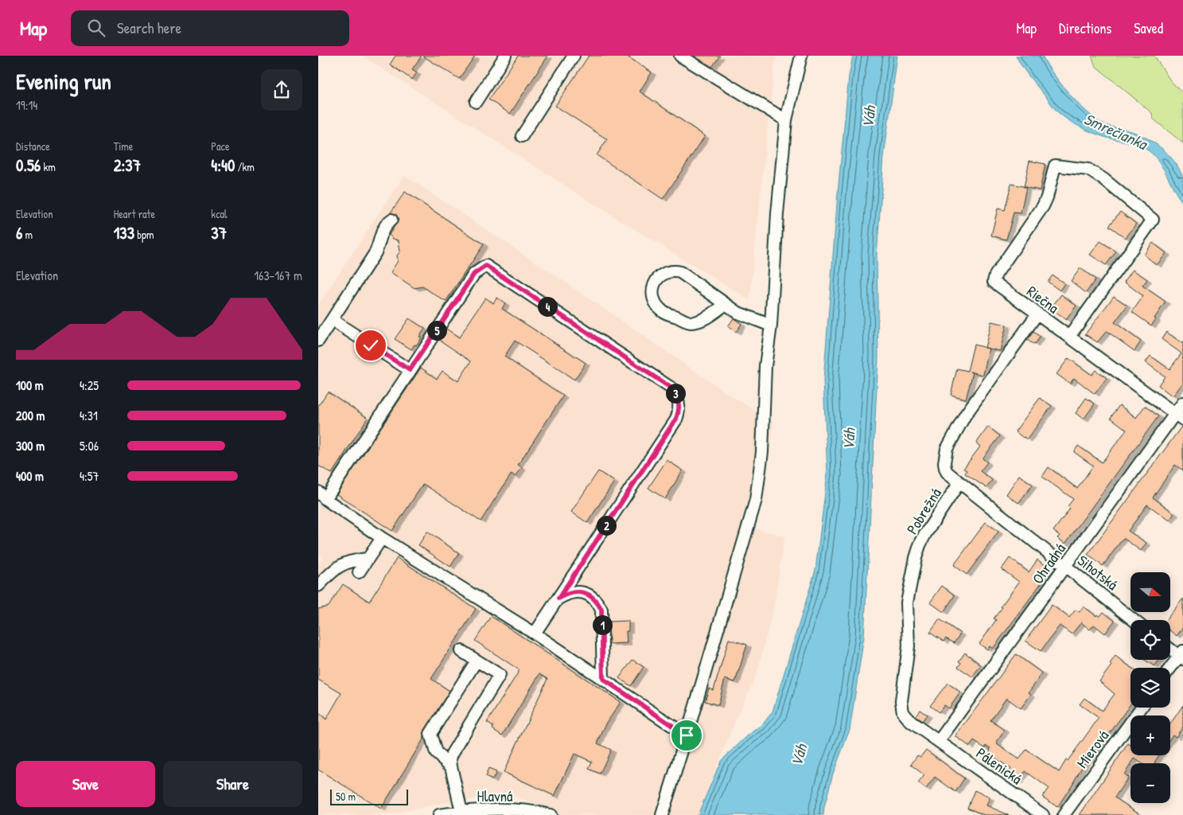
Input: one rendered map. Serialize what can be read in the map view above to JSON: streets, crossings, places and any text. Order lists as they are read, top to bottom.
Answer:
{
  "streets": {
    "street": [
      "Riečna",
      "Pobrežná",
      "Ohradná",
      "Sihotská",
      "Mierová",
      "Pálenická",
      "Hlavná"
    ]
  },
  "crossings": [
    ["Riečna", "Pobrežná"],
    ["Riečna", "Ohradná"],
    ["Pobrežná", "Ohradná"],
    ["Pobrežná", "Sihotská"],
    ["Pobrežná", "Pálenická"],
    ["Ohradná", "Sihotská"],
    ["Ohradná", "Pálenická"]
  ],
  "water": ["Váh", "Smrečianka"],
  "scale_bar": "50 m",
  "north": "right",
  "page": {
    "header": "Map",
    "search": "Search here",
    "nav": ["Map", "Directions", "Saved"],
    "heading": ["Evening run", "19:14"],
    "stats": [
      ["Distance", "0.56 km"],
      ["Time", "2:37"],
      ["Pace", "4:40 /km"],
      ["Elevation", "6 m"],
      ["Heart rate", "133 bpm"],
      ["kcal", "37"]
    ],
    "chart": ["Elevation", "163–167 m"],
    "pins": [
      "4",
      "5",
      "3",
      "2",
      "1"
    ],
    "list": [
      {
        "name": "100 m",
        "note": "4:25"
      },
      {
        "name": "200 m",
        "note": "4:31"
      },
      {
        "name": "300 m",
        "note": "5:06"
      },
      {
        "name": "400 m",
        "note": "4:57"
      }
    ],
    "map_buttons": ["+", "−"],
    "buttons": ["Save", "Share"],
    "scale": "50 m"
  }
}
